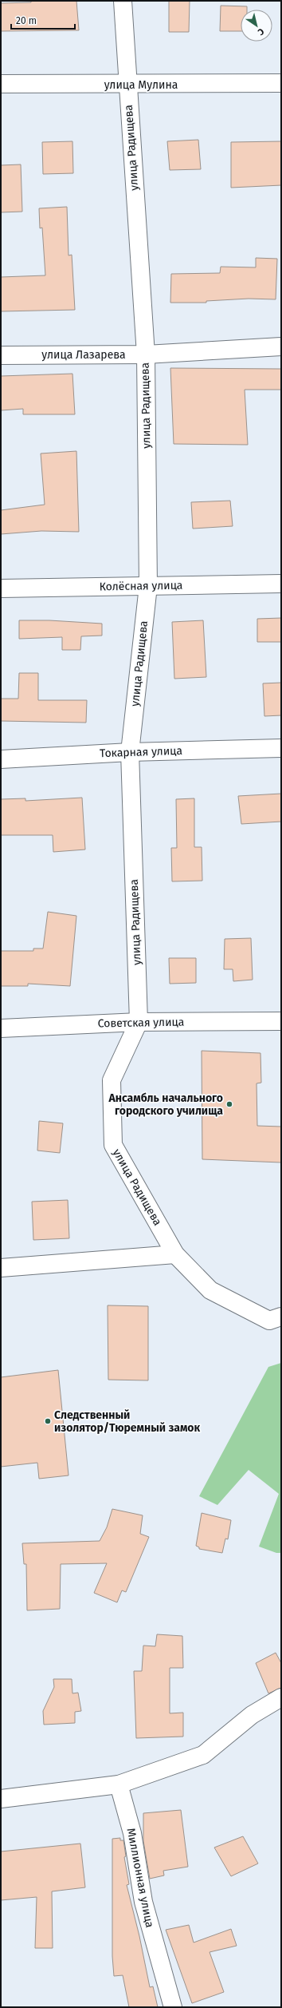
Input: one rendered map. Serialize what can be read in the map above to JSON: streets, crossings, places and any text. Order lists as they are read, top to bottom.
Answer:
{
  "streets": {
    "street": [
      "улица Мулина",
      "улица Радищева",
      "улица Лазарева",
      "Колёсная улица",
      "Токарная улица",
      "Советская улица",
      "Миллионная улица"
    ]
  },
  "crossings": [
    ["улица Мулина", "улица Радищева"],
    ["улица Радищева", "улица Лазарева"],
    ["улица Радищева", "Колёсная улица"],
    ["улица Радищева", "Токарная улица"],
    ["улица Радищева", "Советская улица"]
  ],
  "places": ["Ансамбль начального городского училища", "Следственный изолятор/Тюремный замок"],
  "scale_bar": "20 m",
  "north": "bottom right"
}
